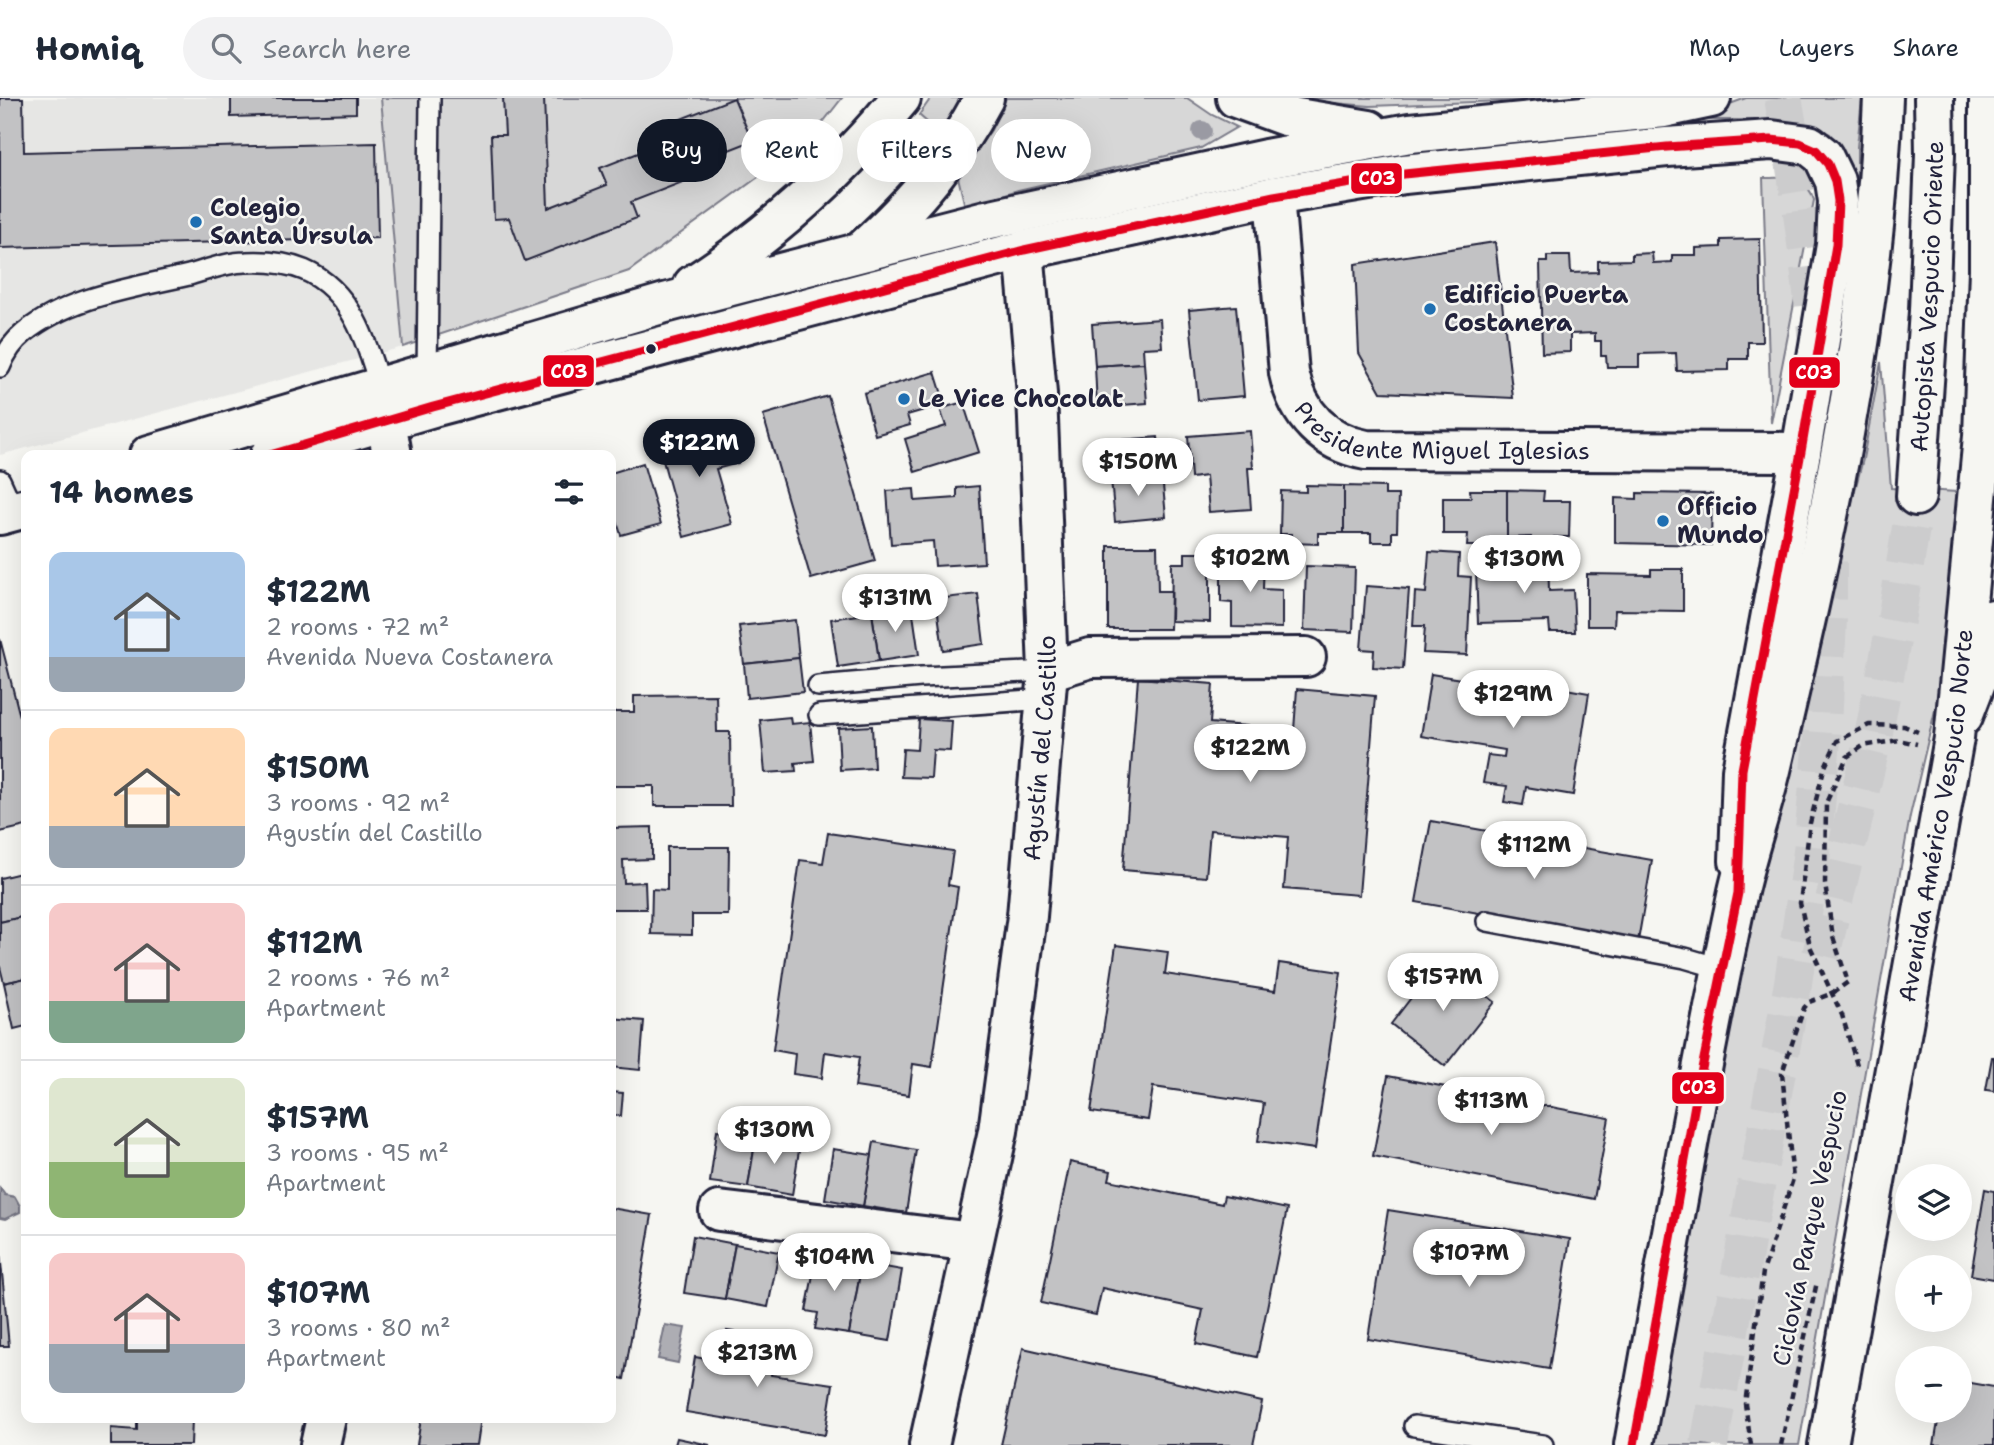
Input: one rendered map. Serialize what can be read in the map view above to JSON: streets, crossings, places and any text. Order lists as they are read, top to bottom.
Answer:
{
  "streets": {
    "main road": [
      "Autopista Vespucio Oriente",
      "Presidente Miguel Iglesias",
      "Agustín del Castillo",
      "Avenida Américo Vespucio Norte"
    ],
    "path": ["Ciclovía Parque Vespucio"]
  },
  "crossings": [
    ["Avenida Américo Vespucio Norte", "Ciclovía Parque Vespucio"]
  ],
  "places": [
    "Colegio Santa Úrsula",
    "Edificio Puerta Costanera",
    "Le Vice Chocolat",
    "Officio Mundo"
  ],
  "lines": ["transit line C03"],
  "page": {
    "header": "Homiq",
    "search": "Search here",
    "nav": ["Map", "Layers", "Share"],
    "chip": [
      "Buy",
      "Rent",
      "Filters",
      "New"
    ],
    "price": [
      "$122M",
      "$150M",
      "$102M",
      "$130M",
      "$131M",
      "$129M",
      "$122M",
      "$112M",
      "$157M",
      "$113M",
      "$130M",
      "$107M",
      "$104M",
      "$213M"
    ],
    "heading": "14 homes",
    "list": [
      {
        "name": "$122M",
        "note": "2 rooms · 72 m² · Avenida Nueva Costanera"
      },
      {
        "name": "$150M",
        "note": "3 rooms · 92 m² · Agustín del Castillo"
      },
      {
        "name": "$112M",
        "note": "2 rooms · 76 m² · Apartment"
      },
      {
        "name": "$157M",
        "note": "3 rooms · 95 m² · Apartment"
      },
      {
        "name": "$107M",
        "note": "3 rooms · 80 m² · Apartment"
      }
    ],
    "map_buttons": ["+", "−"]
  }
}
